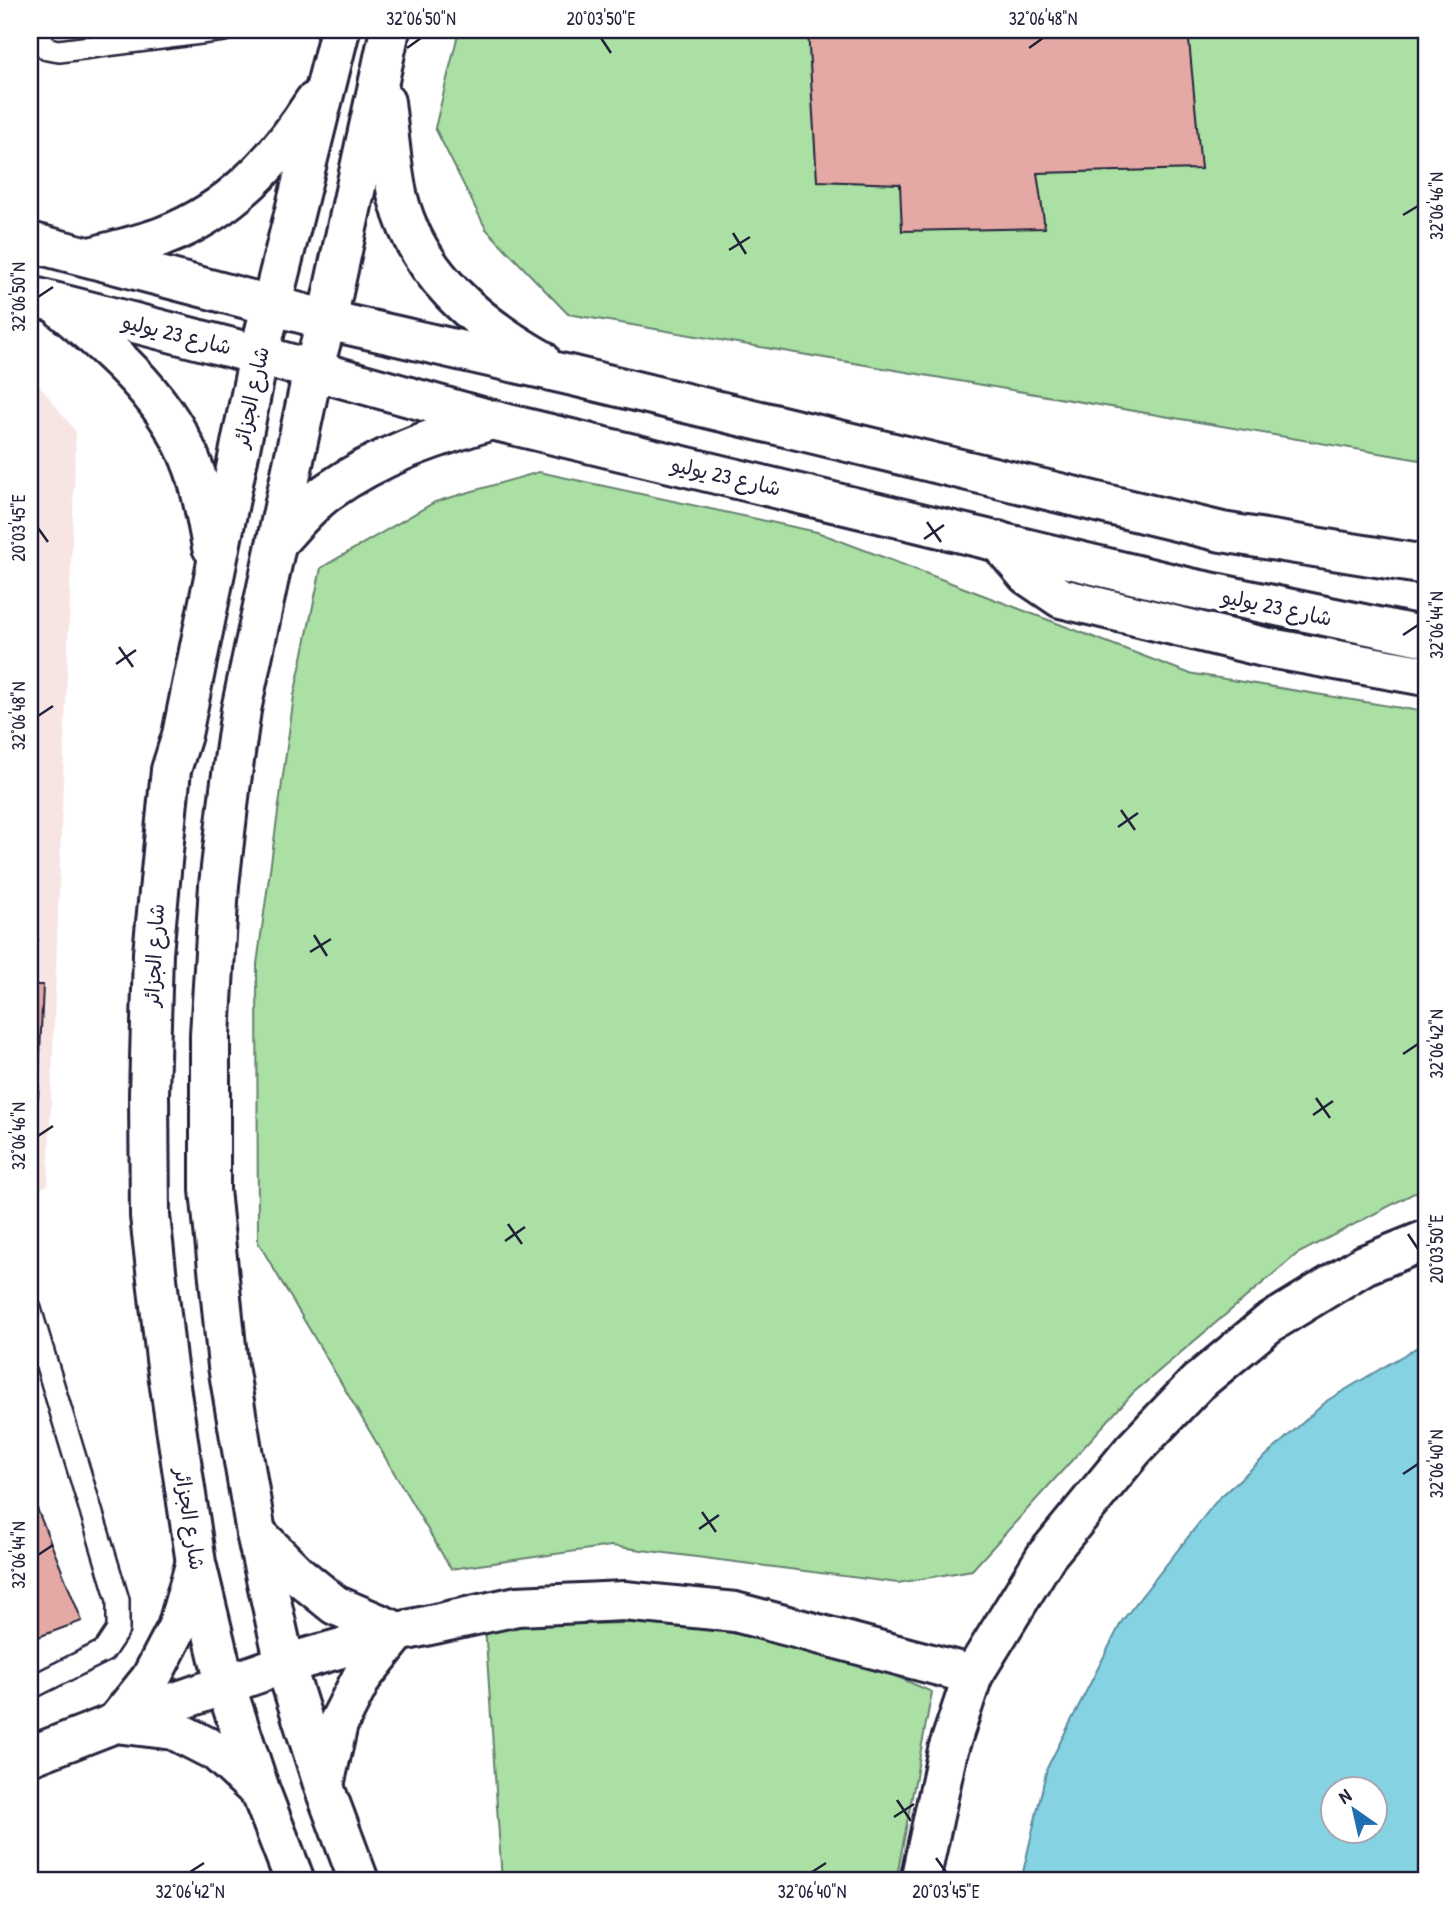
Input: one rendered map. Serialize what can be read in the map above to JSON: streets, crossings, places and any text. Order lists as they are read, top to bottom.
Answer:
{
  "streets": {
    "main road": ["شارع 23 يوليو", "شارع الجزائر"]
  },
  "crossings": [
    ["شارع 23 يوليو", "شارع الجزائر"]
  ],
  "north": "top left",
  "coordinates": [
    "32°06'50\"N",
    "20°03'50\"E",
    "32°06'48\"N",
    "32°06'46\"N",
    "20°03'45\"E",
    "32°06'44\"N",
    "32°06'42\"N",
    "32°06'40\"N"
  ]
}
